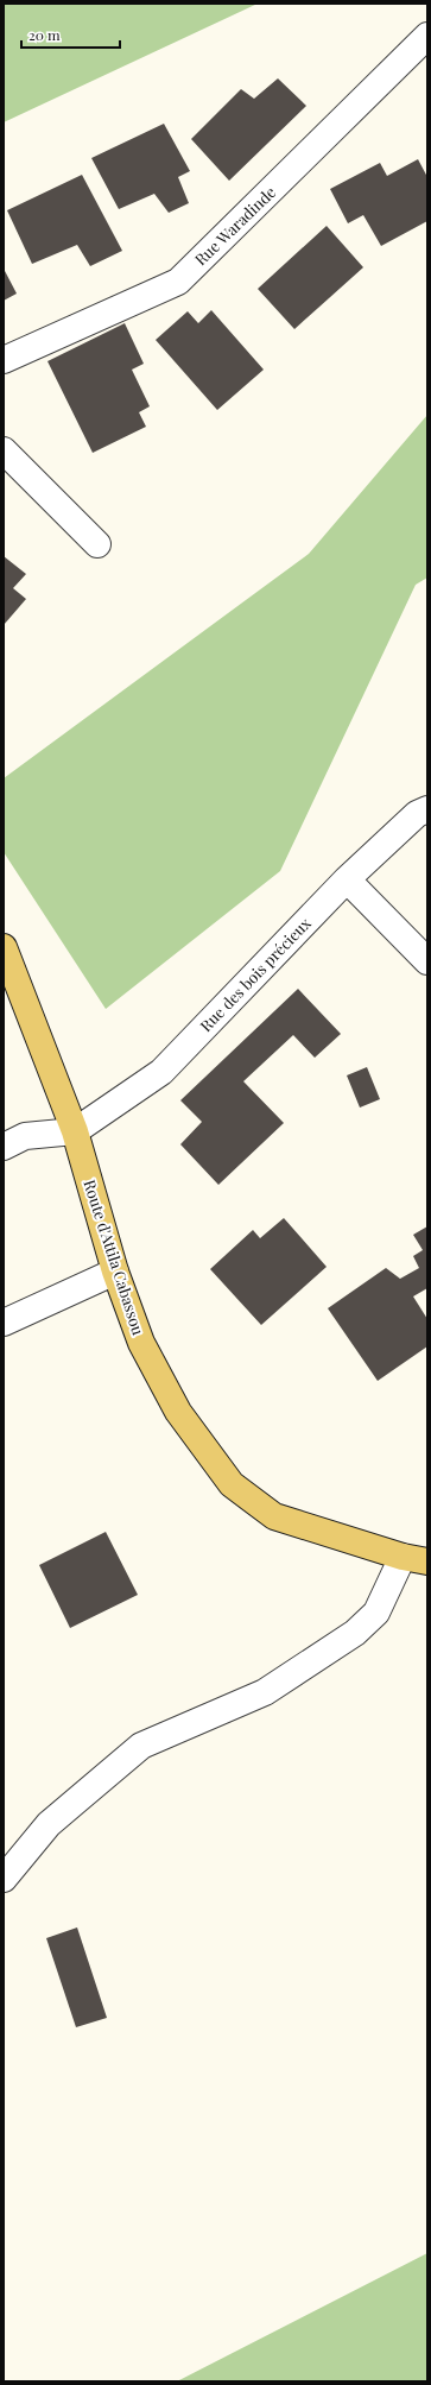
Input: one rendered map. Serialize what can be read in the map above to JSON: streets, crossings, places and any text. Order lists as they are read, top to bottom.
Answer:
{
  "streets": {
    "main road": ["Route d'Attila Cabassou"],
    "street": ["Rue Waradinde", "Rue des bois précieux"]
  },
  "crossings": [
    ["Rue des bois précieux", "Route d'Attila Cabassou"]
  ],
  "scale_bar": "20 m"
}
